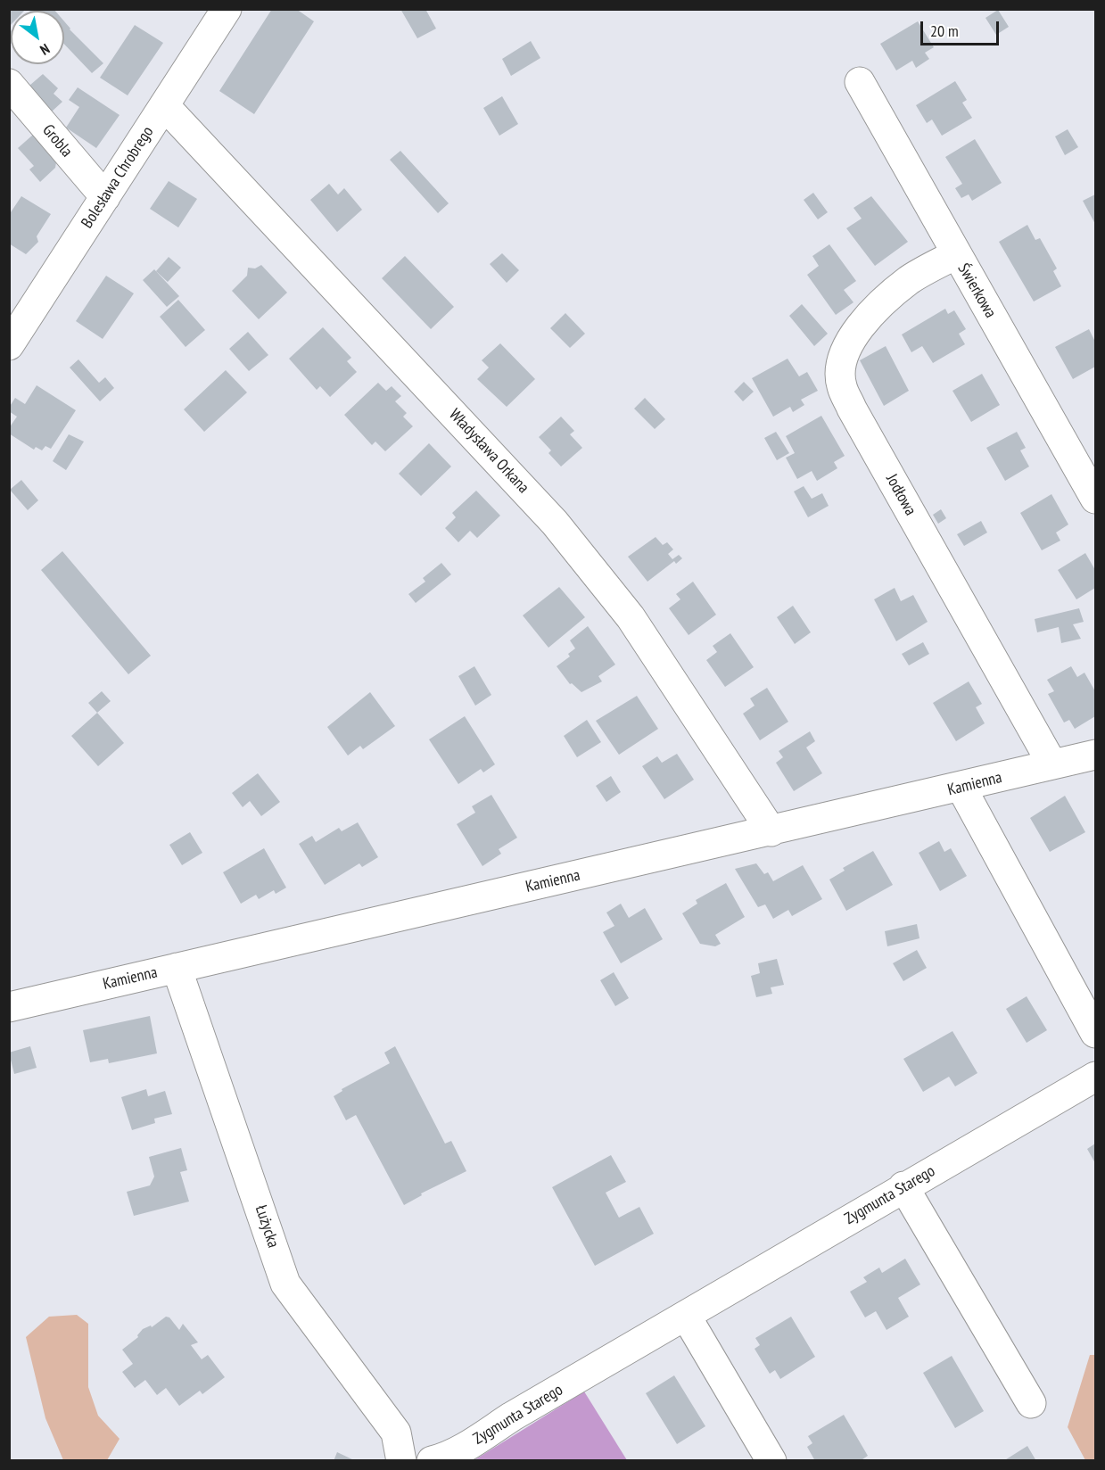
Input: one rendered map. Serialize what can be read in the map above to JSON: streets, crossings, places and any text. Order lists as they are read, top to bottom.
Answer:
{
  "streets": {
    "street": [
      "Grobla",
      "Bolesława Chrobrego",
      "Świerkowa",
      "Władysława Orkana",
      "Jodłowa",
      "Kamienna",
      "Zygmunta Starego",
      "Łużycka"
    ]
  },
  "crossings": [
    ["Grobla", "Bolesława Chrobrego"],
    ["Bolesława Chrobrego", "Władysława Orkana"],
    ["Świerkowa", "Jodłowa"],
    ["Władysława Orkana", "Kamienna"],
    ["Jodłowa", "Kamienna"],
    ["Kamienna", "Łużycka"]
  ],
  "scale_bar": "20 m",
  "north": "bottom right"
}
